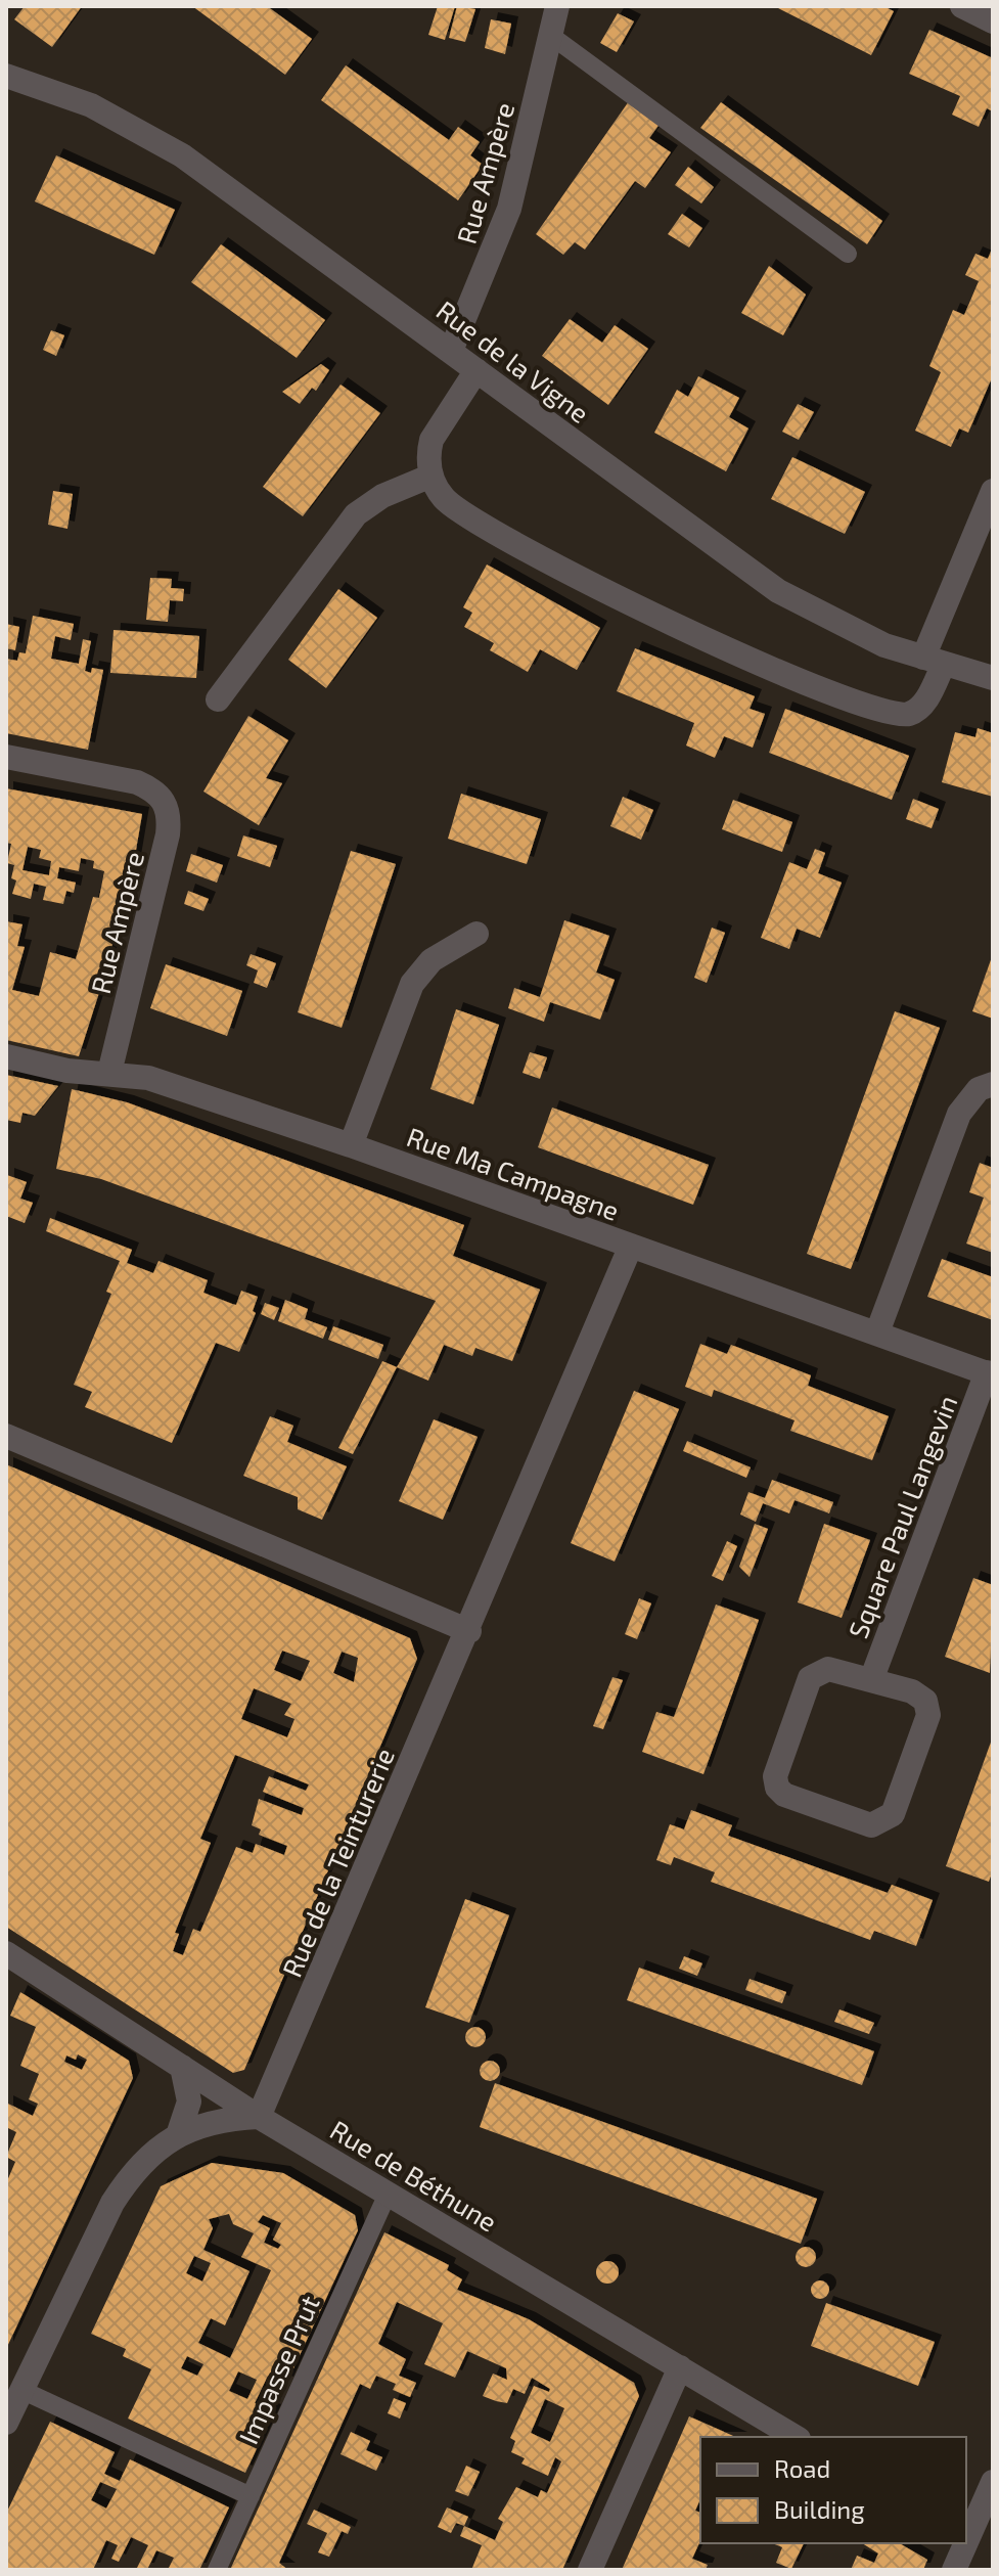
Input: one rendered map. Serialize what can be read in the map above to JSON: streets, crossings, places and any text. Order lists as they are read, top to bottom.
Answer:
{
  "streets": {
    "street": [
      "Rue Ampère",
      "Rue de la Vigne",
      "Rue Ma Campagne",
      "Square Paul Langevin",
      "Rue de la Teinturerie",
      "Rue de Béthune"
    ],
    "lane": ["Impasse Prut"]
  },
  "crossings": [
    ["Rue Ampère", "Rue de la Vigne"],
    ["Rue Ampère", "Rue Ma Campagne"],
    ["Rue Ma Campagne", "Square Paul Langevin"],
    ["Rue Ma Campagne", "Rue de la Teinturerie"],
    ["Rue de la Teinturerie", "Rue de Béthune"],
    ["Rue de Béthune", "Impasse Prut"]
  ],
  "legend": ["Road", "Building"]
}
